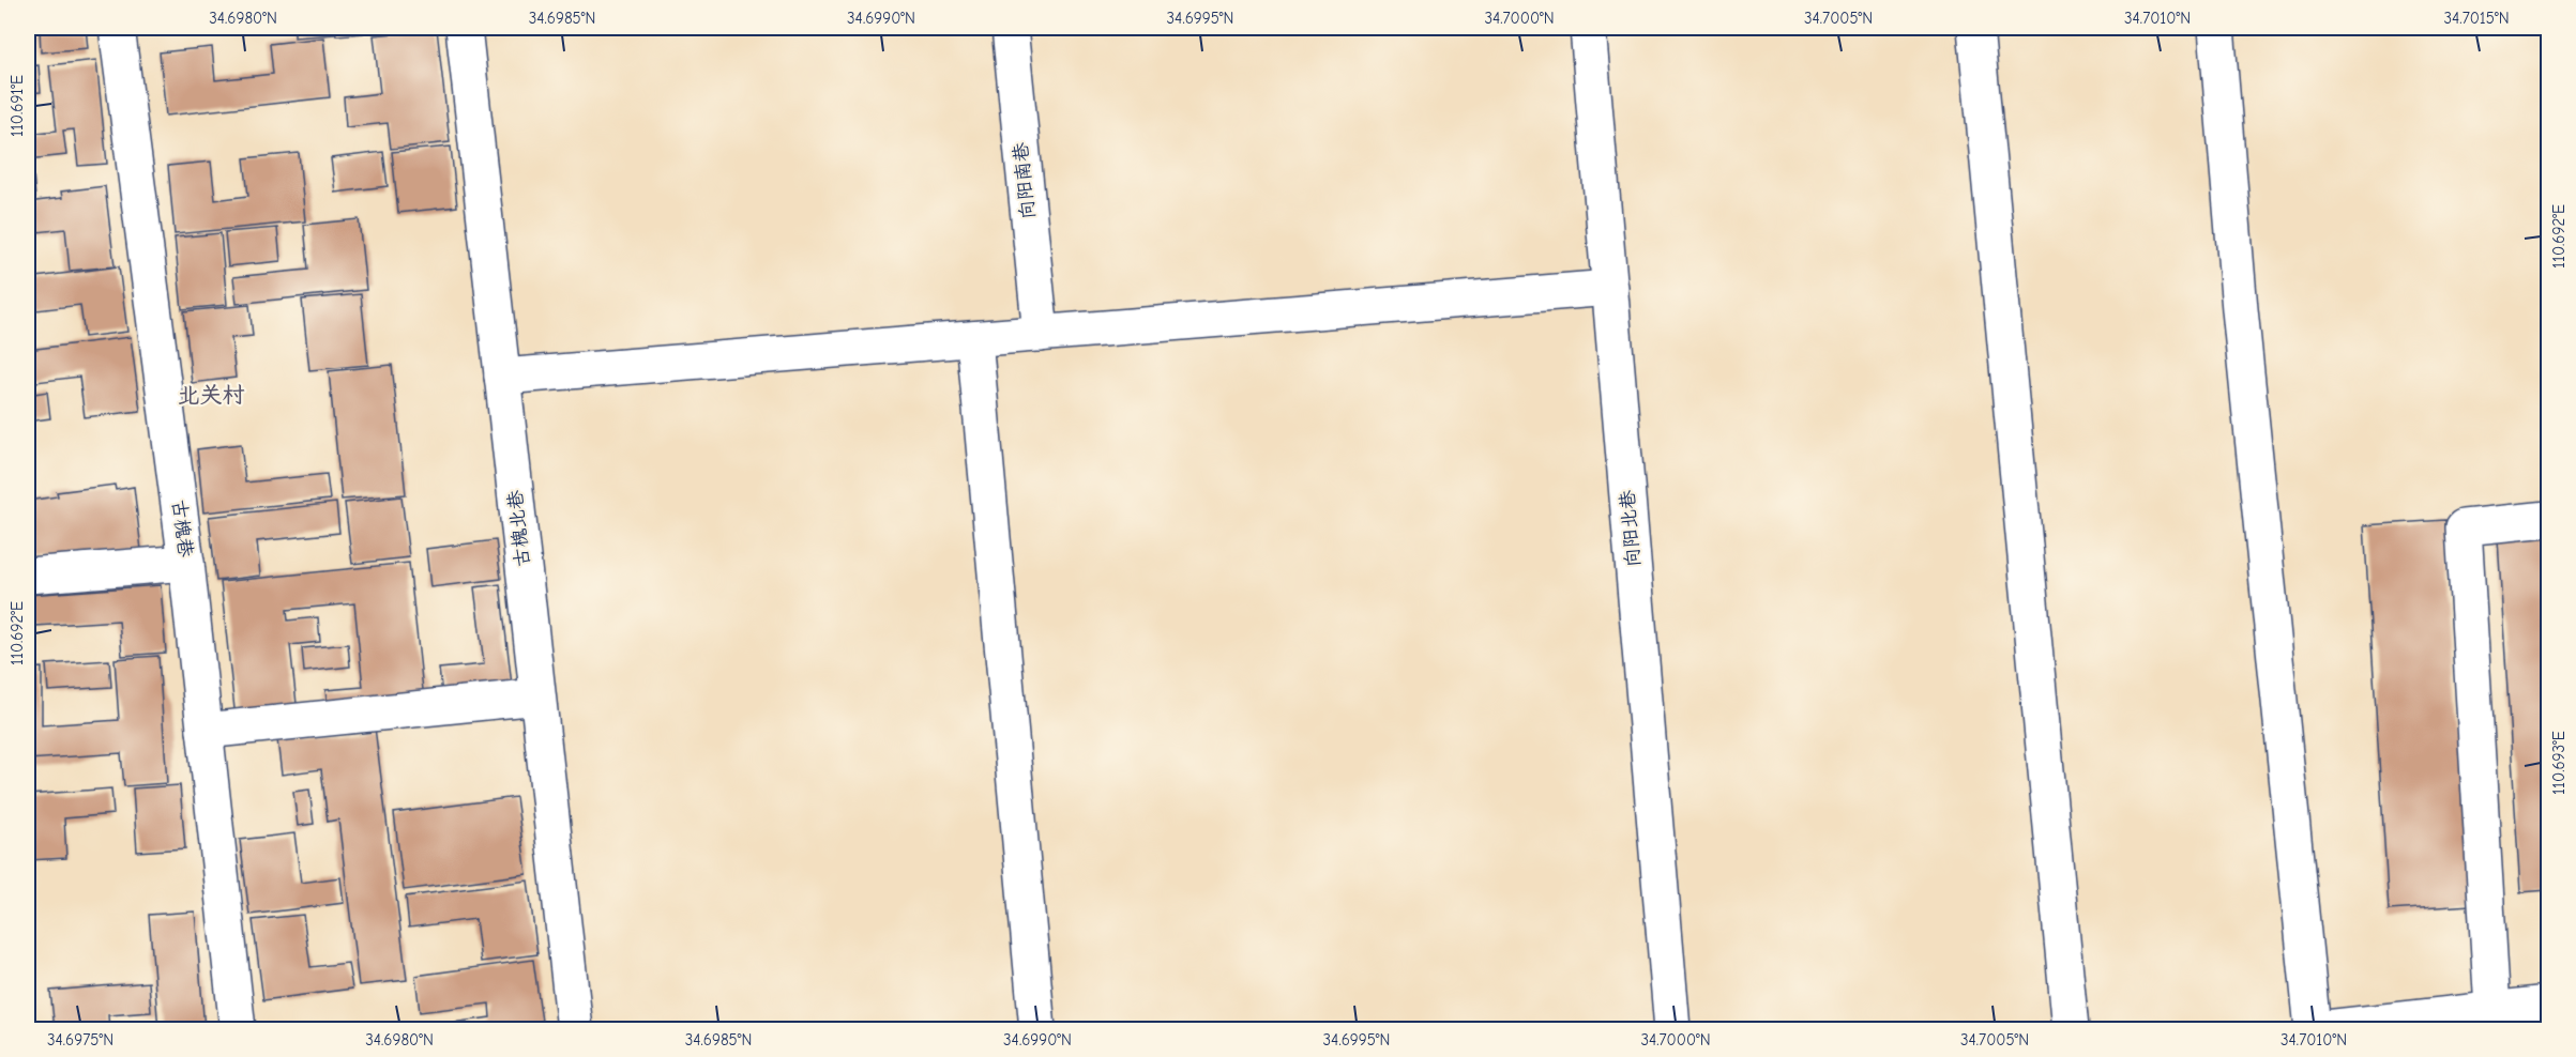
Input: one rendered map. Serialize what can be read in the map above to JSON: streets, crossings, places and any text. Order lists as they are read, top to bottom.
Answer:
{
  "streets": {
    "street": [
      "向阳南巷",
      "古槐巷",
      "古槐北巷",
      "向阳北巷"
    ]
  },
  "districts": ["北关村"],
  "coordinates": [
    "34.6980°N",
    "34.6985°N",
    "34.6990°N",
    "34.6995°N",
    "34.7000°N",
    "34.7005°N",
    "34.7010°N",
    "34.7015°N",
    "110.691°E",
    "110.692°E",
    "110.693°E",
    "34.6975°N"
  ]
}
